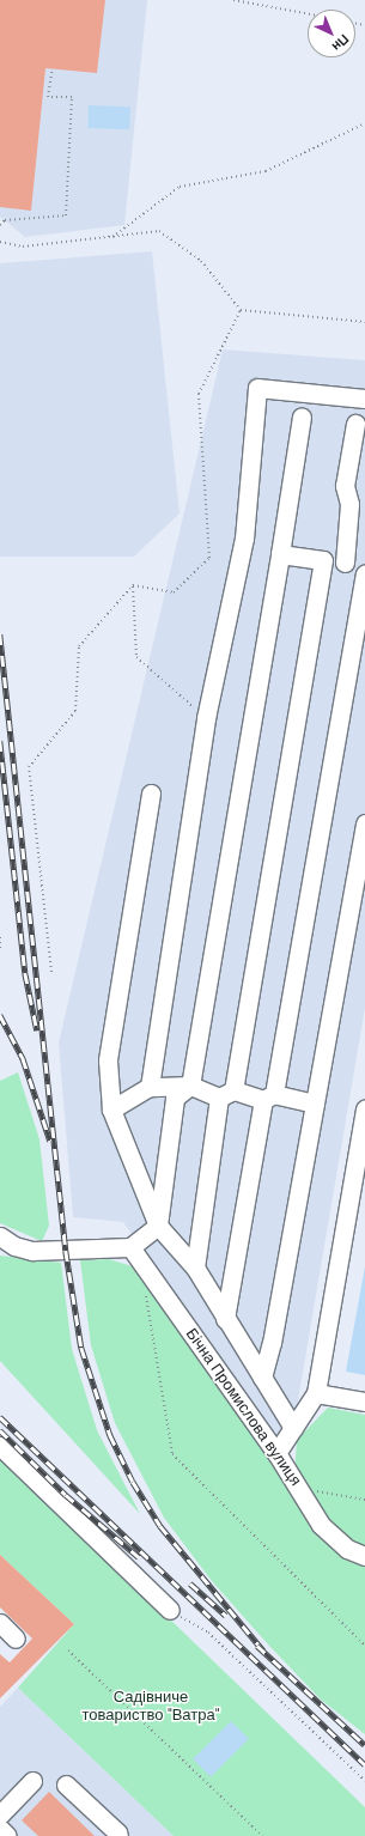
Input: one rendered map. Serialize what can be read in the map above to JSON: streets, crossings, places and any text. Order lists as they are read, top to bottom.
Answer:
{
  "streets": {
    "lane": ["Бічна Промислова вулиця"]
  },
  "parks": ["Садівниче товариство \"Ватра\""],
  "north": "bottom right"
}
